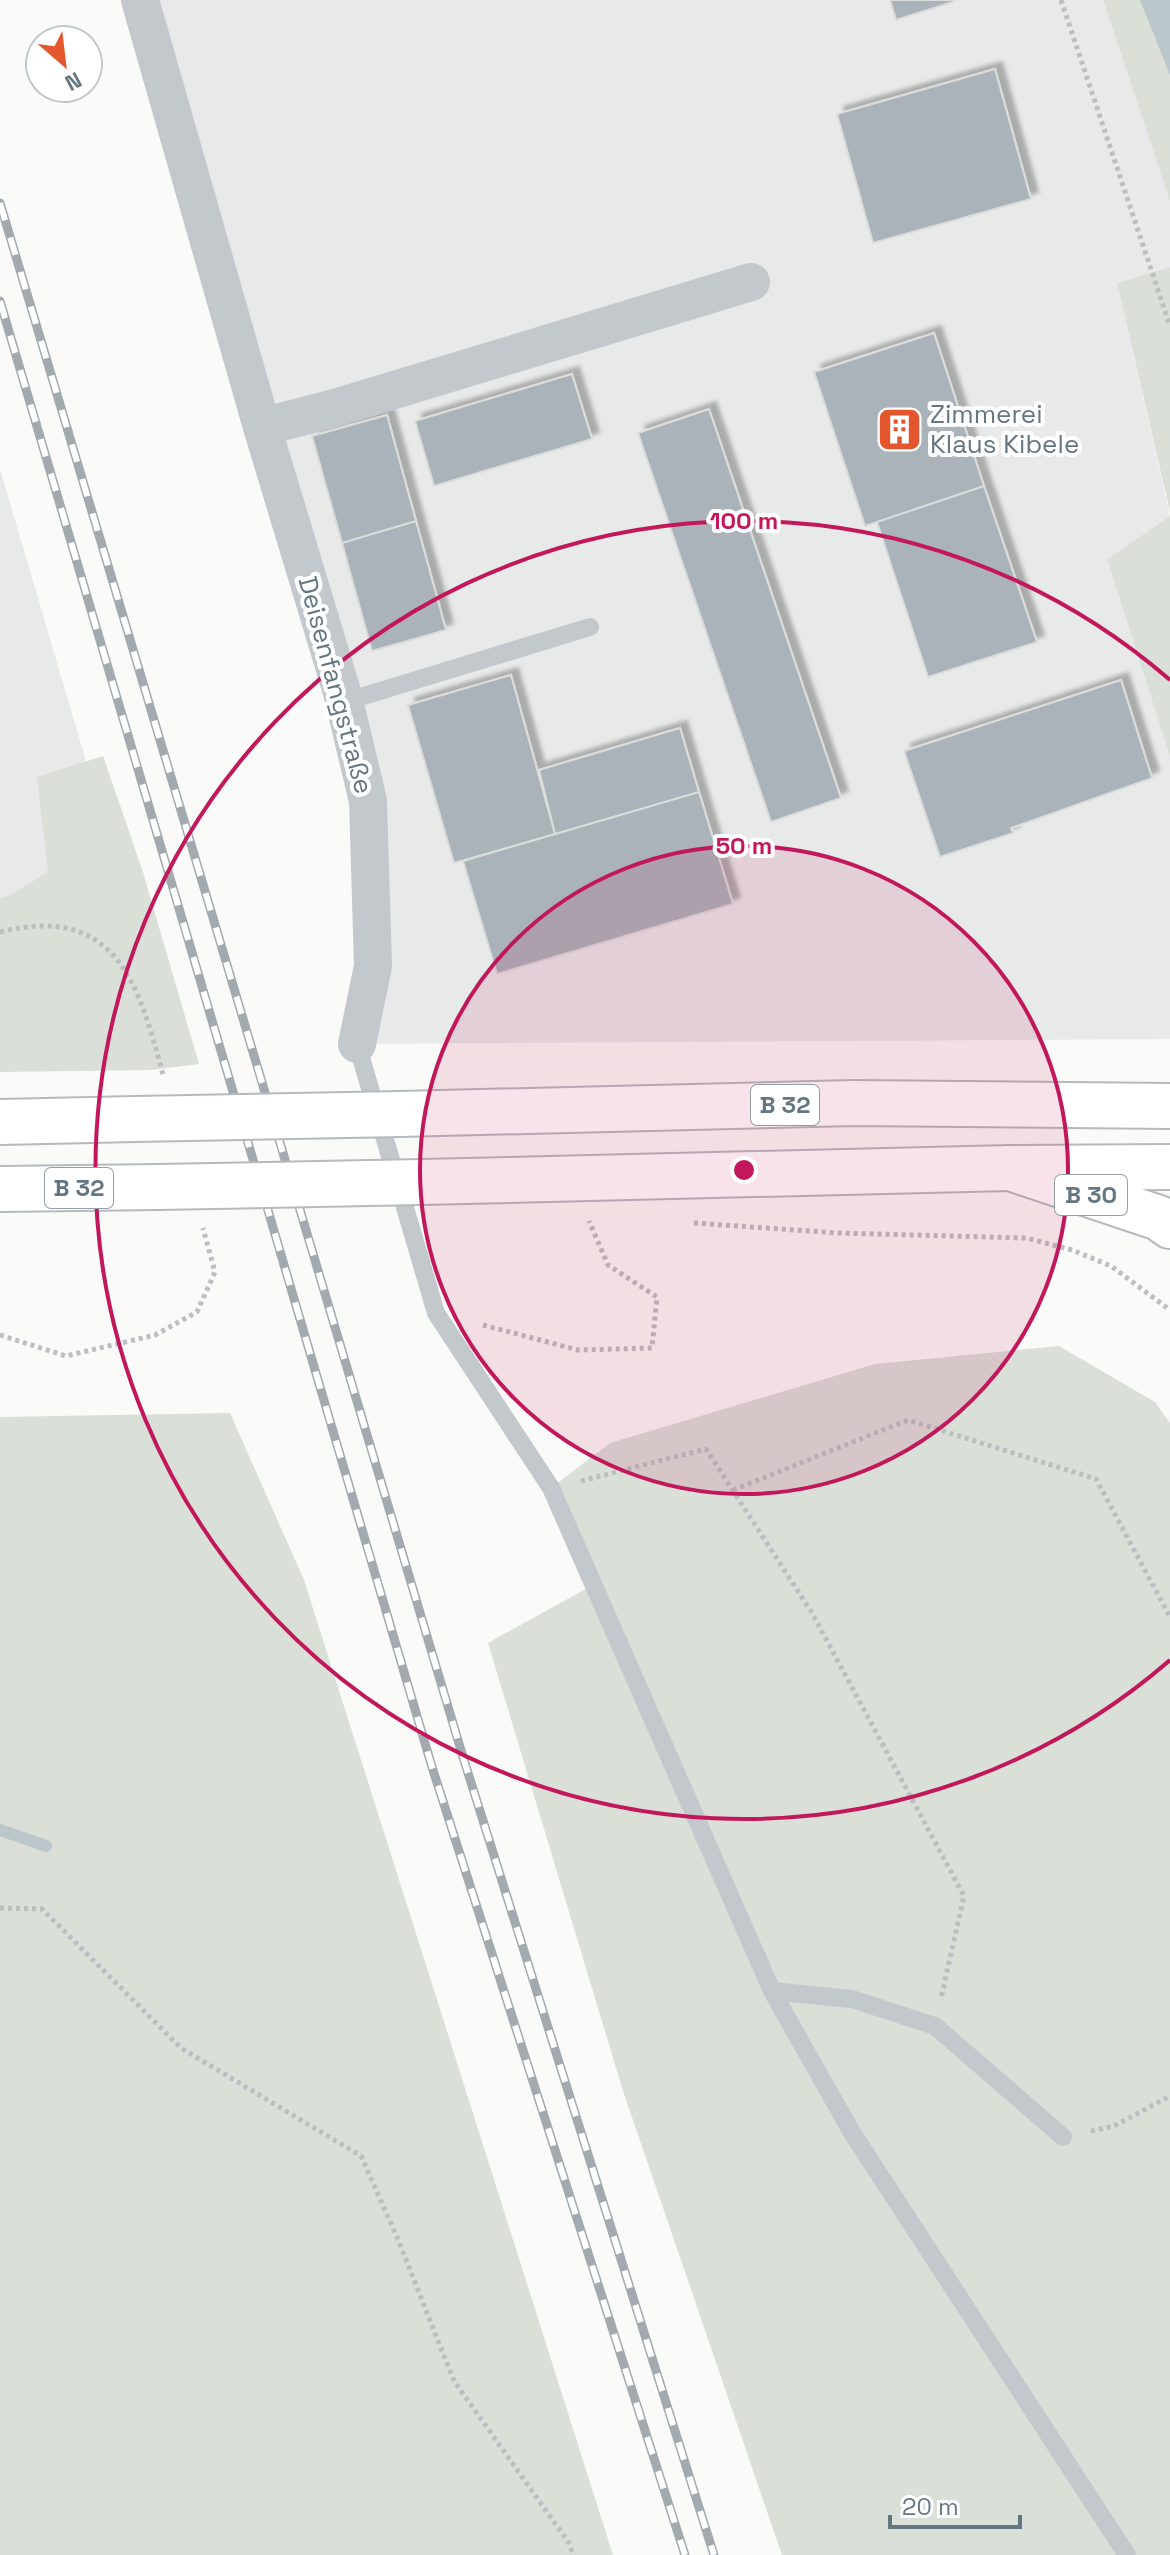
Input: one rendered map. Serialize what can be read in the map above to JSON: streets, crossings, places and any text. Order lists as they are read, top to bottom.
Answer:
{
  "streets": {
    "main road": ["B 32", "B 30"],
    "street": ["Deisenfangstraße"]
  },
  "crossings": [
    ["B 32", "B 30"]
  ],
  "places": {
    "building": ["Zimmerei Klaus Kibele"]
  },
  "scale_bar": "20 m",
  "north": "bottom right",
  "rings": ["100 m", "50 m"]
}
